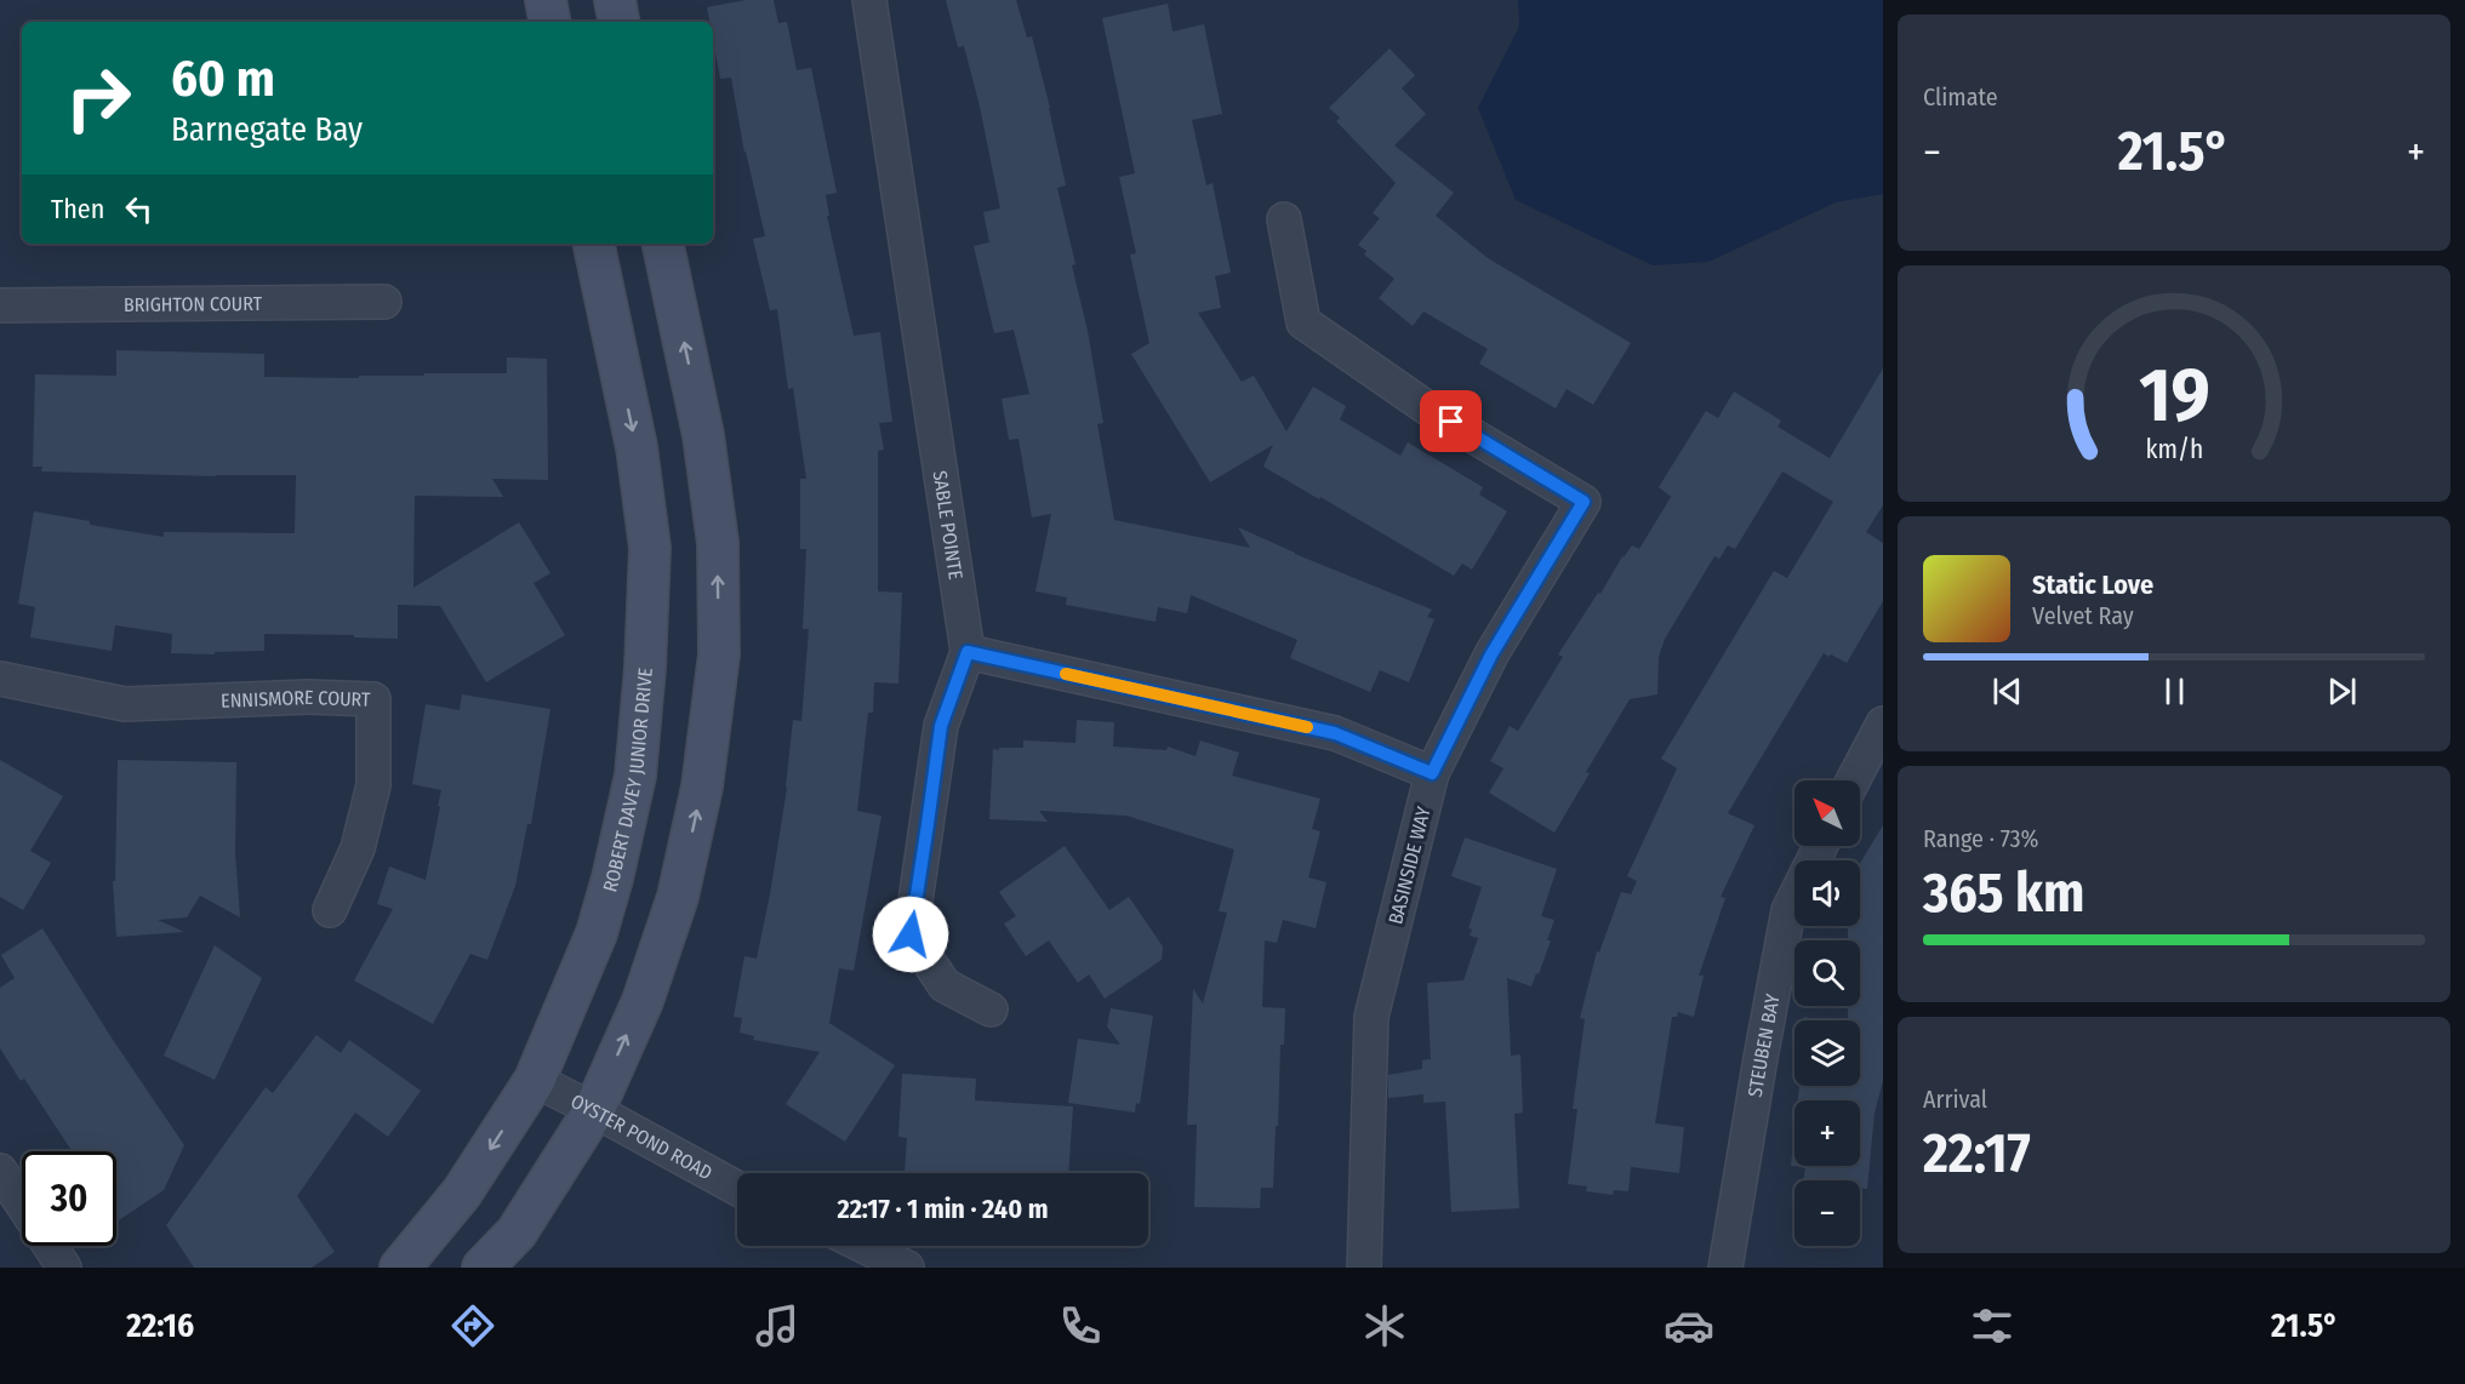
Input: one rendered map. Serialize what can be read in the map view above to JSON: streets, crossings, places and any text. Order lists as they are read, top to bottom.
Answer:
{
  "streets": {
    "main road": ["ROBERT DAVEY JUNIOR DRIVE"],
    "street": [
      "BRIGHTON COURT",
      "SABLE POINTE",
      "ENNISMORE COURT",
      "BASINSIDE WAY",
      "STEUBEN BAY",
      "OYSTER POND ROAD"
    ]
  },
  "crossings": [
    ["ROBERT DAVEY JUNIOR DRIVE", "OYSTER POND ROAD"]
  ],
  "north": "top left",
  "page": {
    "tile": [
      "Climate",
      ["Range · 73%", "365 km"],
      ["Arrival", "22:17"]
    ],
    "turn": ["60 m", "Barnegate Bay"],
    "heat": ["−", "21.5°", "+"],
    "then": "Then",
    "song": ["Static Love", "Velvet Ray"],
    "map_buttons": ["+", "−"],
    "limit": "30",
    "trip": "22:17 · 1 min · 240 m",
    "tabs": ["22:16", "21.5°"],
    "gauge": ["19", "km/h"]
  }
}
